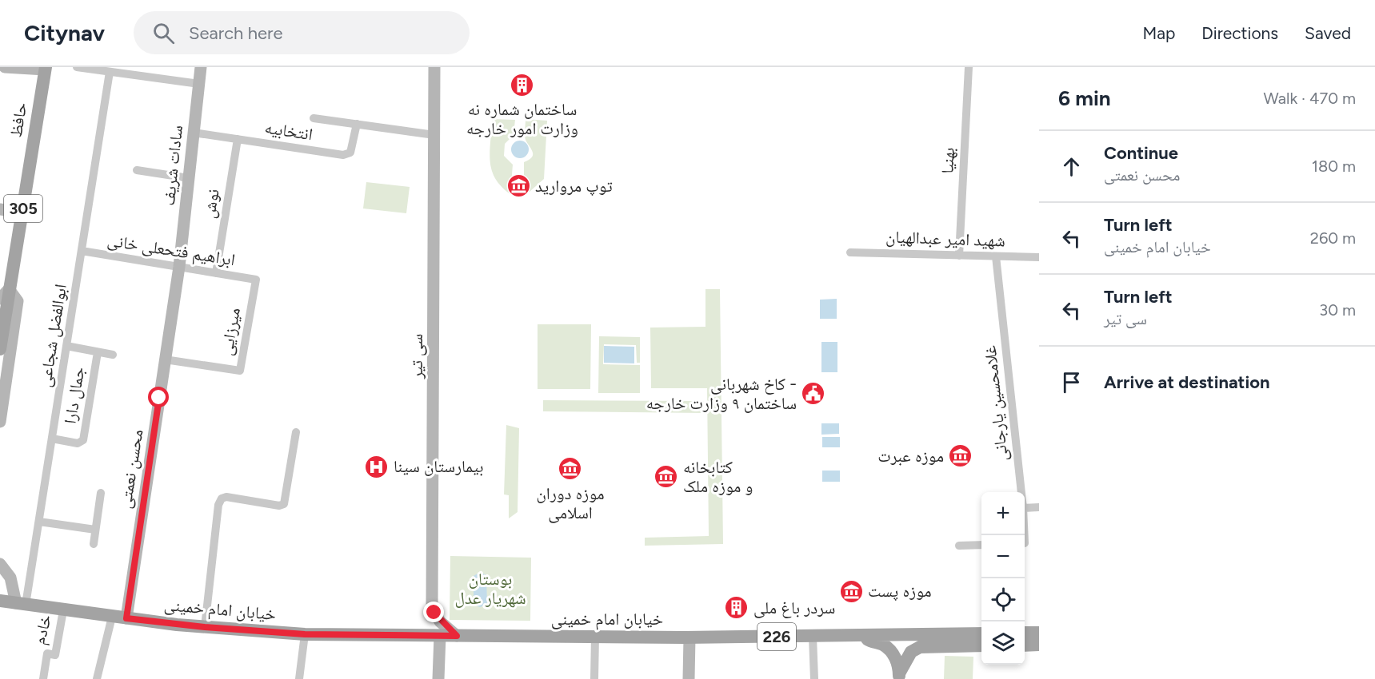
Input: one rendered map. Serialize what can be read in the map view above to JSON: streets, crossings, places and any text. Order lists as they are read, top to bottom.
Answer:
{
  "streets": {
    "main road": [
      "حافظ",
      "305",
      "خیابان امام خمینی",
      "226"
    ],
    "street": [
      "انتخابیه",
      "بهنیا",
      "سادات شریف",
      "نوش",
      "شهید امیر عبدالهیان",
      "ابراهیم فتحعلی خانی",
      "میرزایی",
      "ابوالفضل شجاعی",
      "سی تیر",
      "جمال دارا",
      "غلامحسین یارجانی",
      "محسن نعمتی",
      "خادم"
    ]
  },
  "crossings": [
    ["حافظ", "305"],
    ["انتخابیه", "سادات شریف"],
    ["انتخابیه", "نوش"],
    ["بهنیا", "شهید امیر عبدالهیان"],
    ["سادات شریف", "ابراهیم فتحعلی خانی"],
    ["سادات شریف", "محسن نعمتی"],
    ["نوش", "ابراهیم فتحعلی خانی"],
    ["شهید امیر عبدالهیان", "غلامحسین یارجانی"],
    ["ابراهیم فتحعلی خانی", "میرزایی"],
    ["ابراهیم فتحعلی خانی", "ابوالفضل شجاعی"],
    ["ابراهیم فتحعلی خانی", "محسن نعمتی"],
    ["میرزایی", "محسن نعمتی"],
    ["ابوالفضل شجاعی", "جمال دارا"],
    ["ابوالفضل شجاعی", "خیابان امام خمینی"],
    ["سی تیر", "خیابان امام خمینی"],
    ["محسن نعمتی", "خیابان امام خمینی"],
    ["خیابان امام خمینی", "خادم"]
  ],
  "parks": ["بوستان شهریار عدل"],
  "places": {
    "building": ["ساختمان شماره نه وزارت امور خارجه", "سردر باغ ملی"],
    "museum": [
      "توپ مروارید",
      "موزه عبرت",
      "موزه دوران اسلامی",
      "کتابخانه و موزه ملک",
      "موزه پست"
    ],
    "public building": ["کاخ شهربانی - ساختمان ۹ وزارت خارجه"],
    "hospital": ["بیمارستان سینا"]
  },
  "page": {
    "header": "Citynav",
    "search": "Search here",
    "nav": ["Map", "Directions", "Saved"],
    "heading": ["6 min", "Walk · 470 m"],
    "list": [
      ["Continue", "محسن نعمتی", "180 m"],
      ["Turn left", "خیابان امام خمینی", "260 m"],
      ["Turn left", "سی تیر", "30 m"],
      "Arrive at destination"
    ],
    "map_buttons": ["+", "−"]
  }
}
